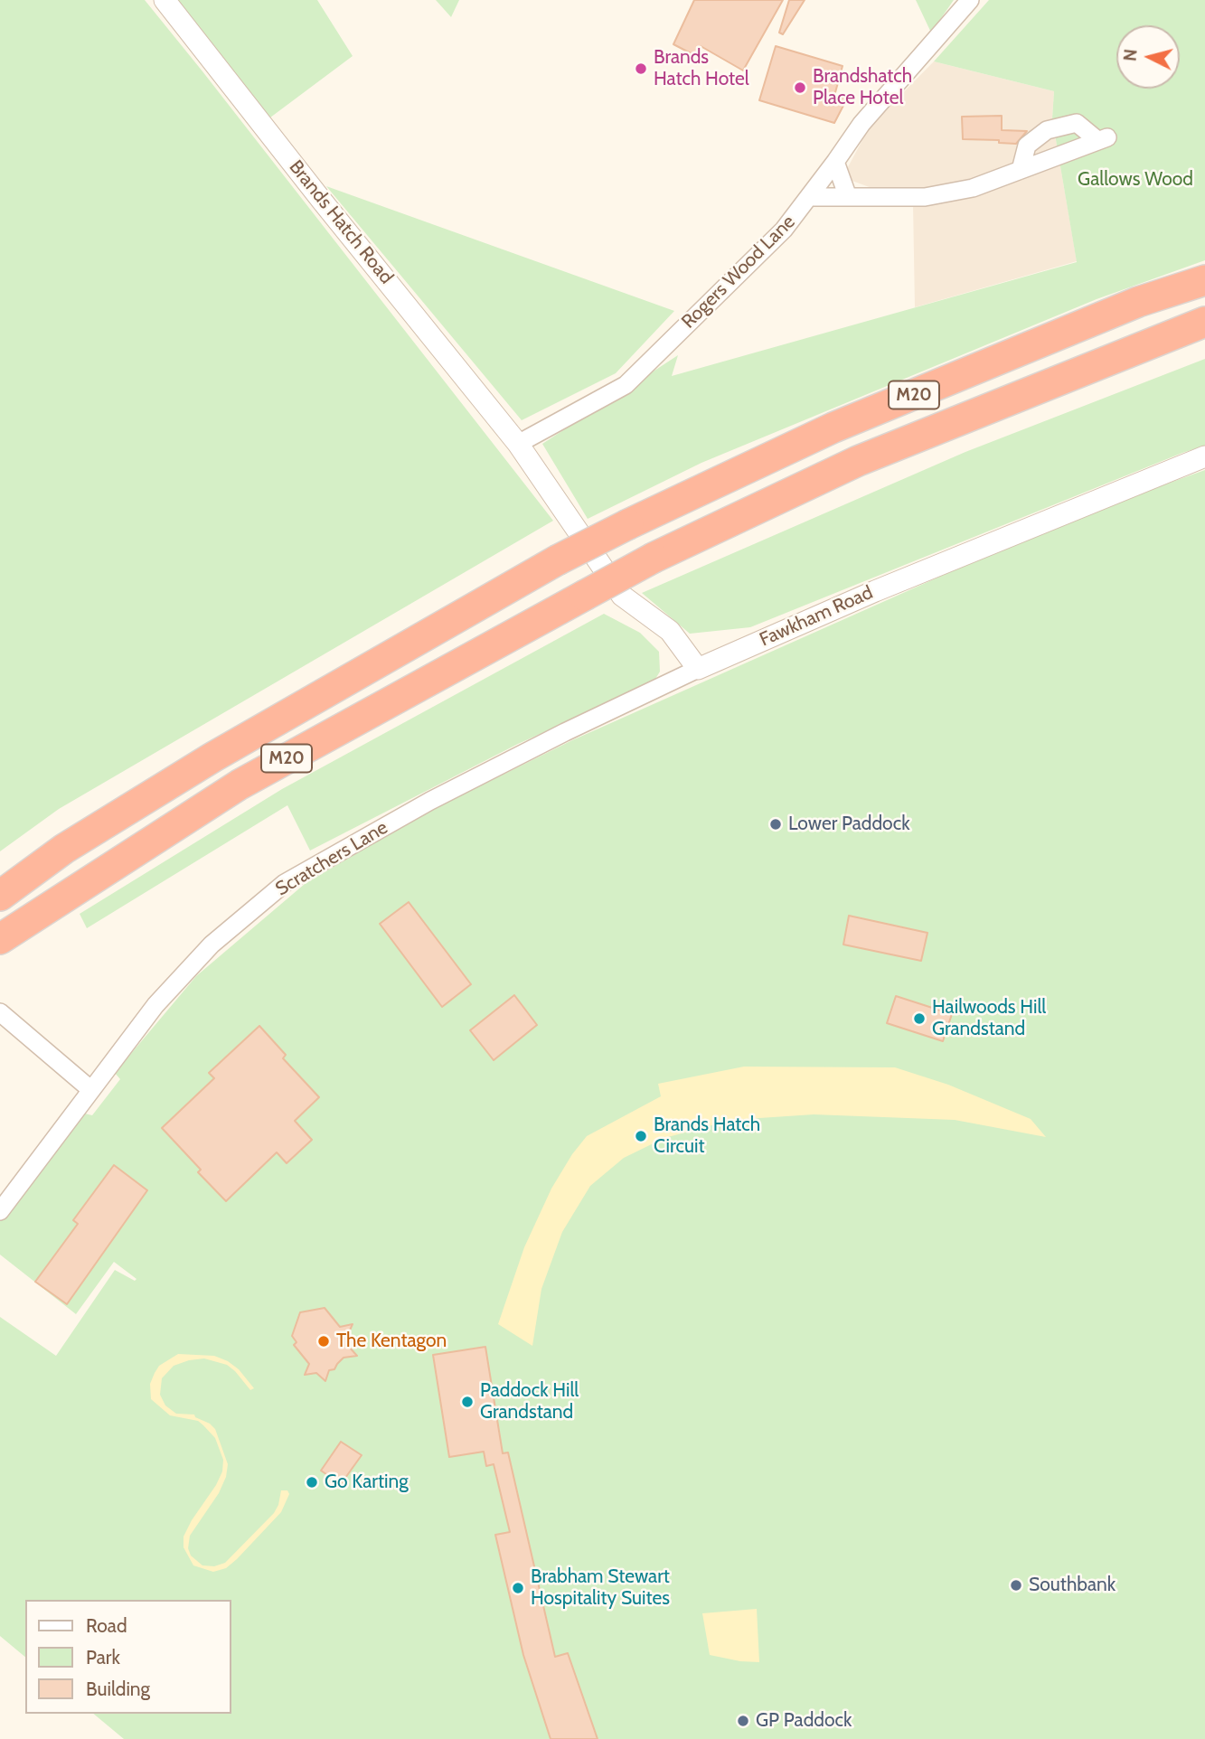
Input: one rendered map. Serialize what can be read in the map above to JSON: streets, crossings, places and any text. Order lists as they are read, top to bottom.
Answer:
{
  "streets": {
    "highway": ["M20"],
    "street": [
      "Brands Hatch Road",
      "Rogers Wood Lane",
      "Fawkham Road",
      "Scratchers Lane"
    ]
  },
  "crossings": [
    ["Brands Hatch Road", "Rogers Wood Lane"],
    ["Fawkham Road", "Scratchers Lane"]
  ],
  "parks": ["Gallows Wood"],
  "places": [
    "Brands Hatch Hotel",
    "Brandshatch Place Hotel",
    "Lower Paddock",
    "Hailwoods Hill Grandstand",
    "Brands Hatch Circuit",
    "The Kentagon",
    "Paddock Hill Grandstand",
    "Go Karting",
    "Southbank",
    "Brabham Stewart Hospitality Suites",
    "GP Paddock"
  ],
  "legend": ["Road", "Park", "Building"],
  "north": "left"
}
